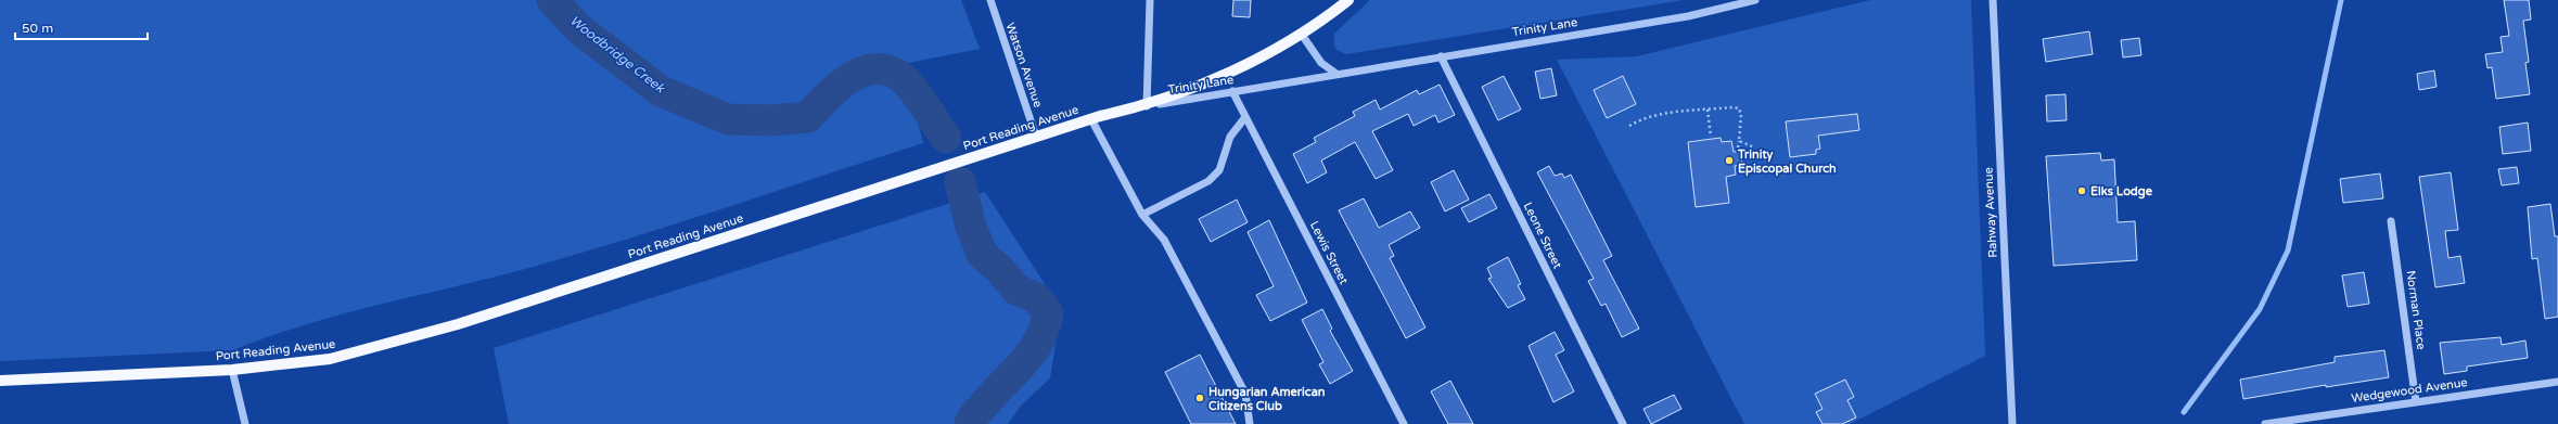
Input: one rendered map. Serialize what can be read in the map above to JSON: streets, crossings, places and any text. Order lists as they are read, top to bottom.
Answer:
{
  "streets": {
    "main road": ["Port Reading Avenue"],
    "street": [
      "Trinity Lane",
      "Watson Avenue",
      "Rahway Avenue",
      "Leone Street",
      "Lewis Street",
      "Norman Place",
      "Wedgewood Avenue"
    ]
  },
  "crossings": [
    ["Trinity Lane", "Port Reading Avenue"],
    ["Trinity Lane", "Leone Street"],
    ["Trinity Lane", "Lewis Street"],
    ["Watson Avenue", "Port Reading Avenue"],
    ["Norman Place", "Wedgewood Avenue"]
  ],
  "water": ["Woodbridge Creek"],
  "places": ["Trinity Episcopal Church", "Elks Lodge", "Hungarian American Citizens Club"],
  "scale_bar": "50 m"
}
